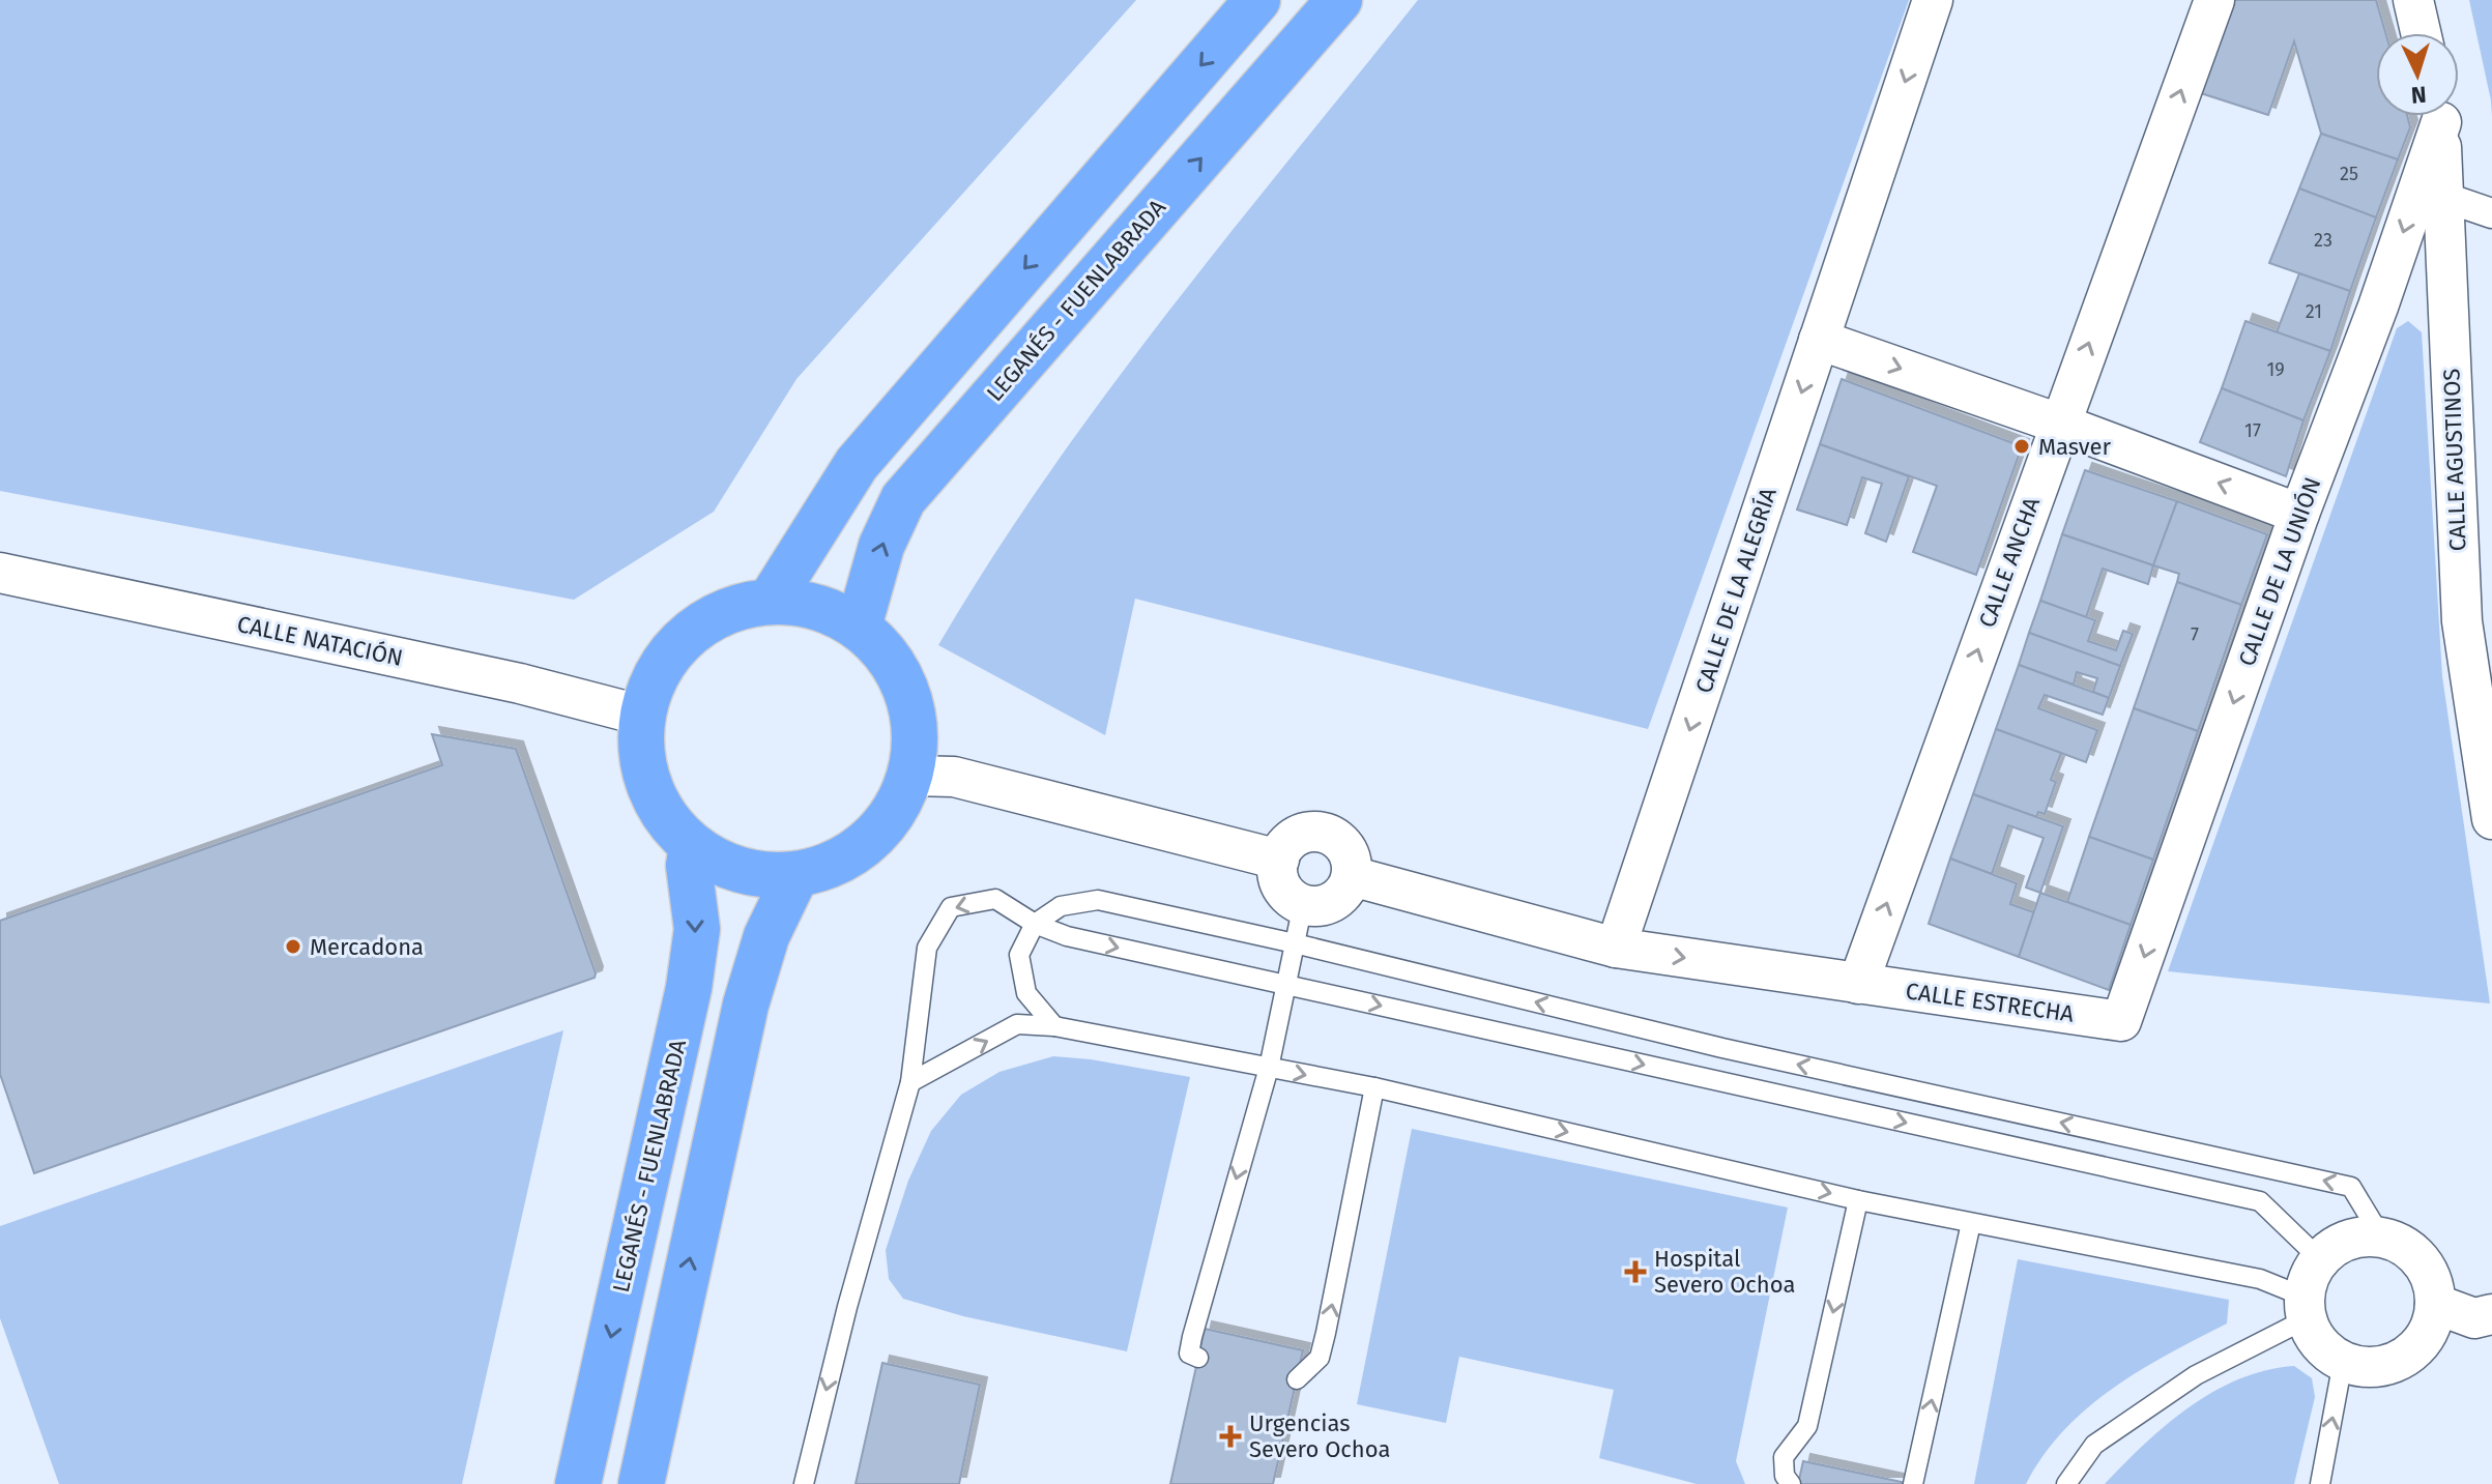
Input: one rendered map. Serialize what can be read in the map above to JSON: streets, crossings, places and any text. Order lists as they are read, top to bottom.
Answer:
{
  "streets": {
    "highway": ["LEGANÉS - FUENLABRADA"],
    "street": [
      "CALLE AGUSTINOS",
      "CALLE ANCHA",
      "CALLE DE LA UNIÓN",
      "CALLE DE LA ALEGRÍA",
      "CALLE NATACIÓN",
      "CALLE ESTRECHA"
    ]
  },
  "crossings": [
    ["LEGANÉS - FUENLABRADA", "CALLE NATACIÓN"],
    ["CALLE ANCHA", "CALLE ESTRECHA"],
    ["CALLE DE LA UNIÓN", "CALLE ESTRECHA"]
  ],
  "one_way": ["CALLE ANCHA", "CALLE DE LA UNIÓN", "CALLE DE LA ALEGRÍA"],
  "places": {
    "other": ["Masver", "Mercadona"],
    "health": ["Hospital Severo Ochoa", "Urgencias Severo Ochoa"]
  },
  "house_numbers": [
    "25",
    "23",
    "21",
    "19",
    "17",
    "7"
  ],
  "north": "bottom"
}
